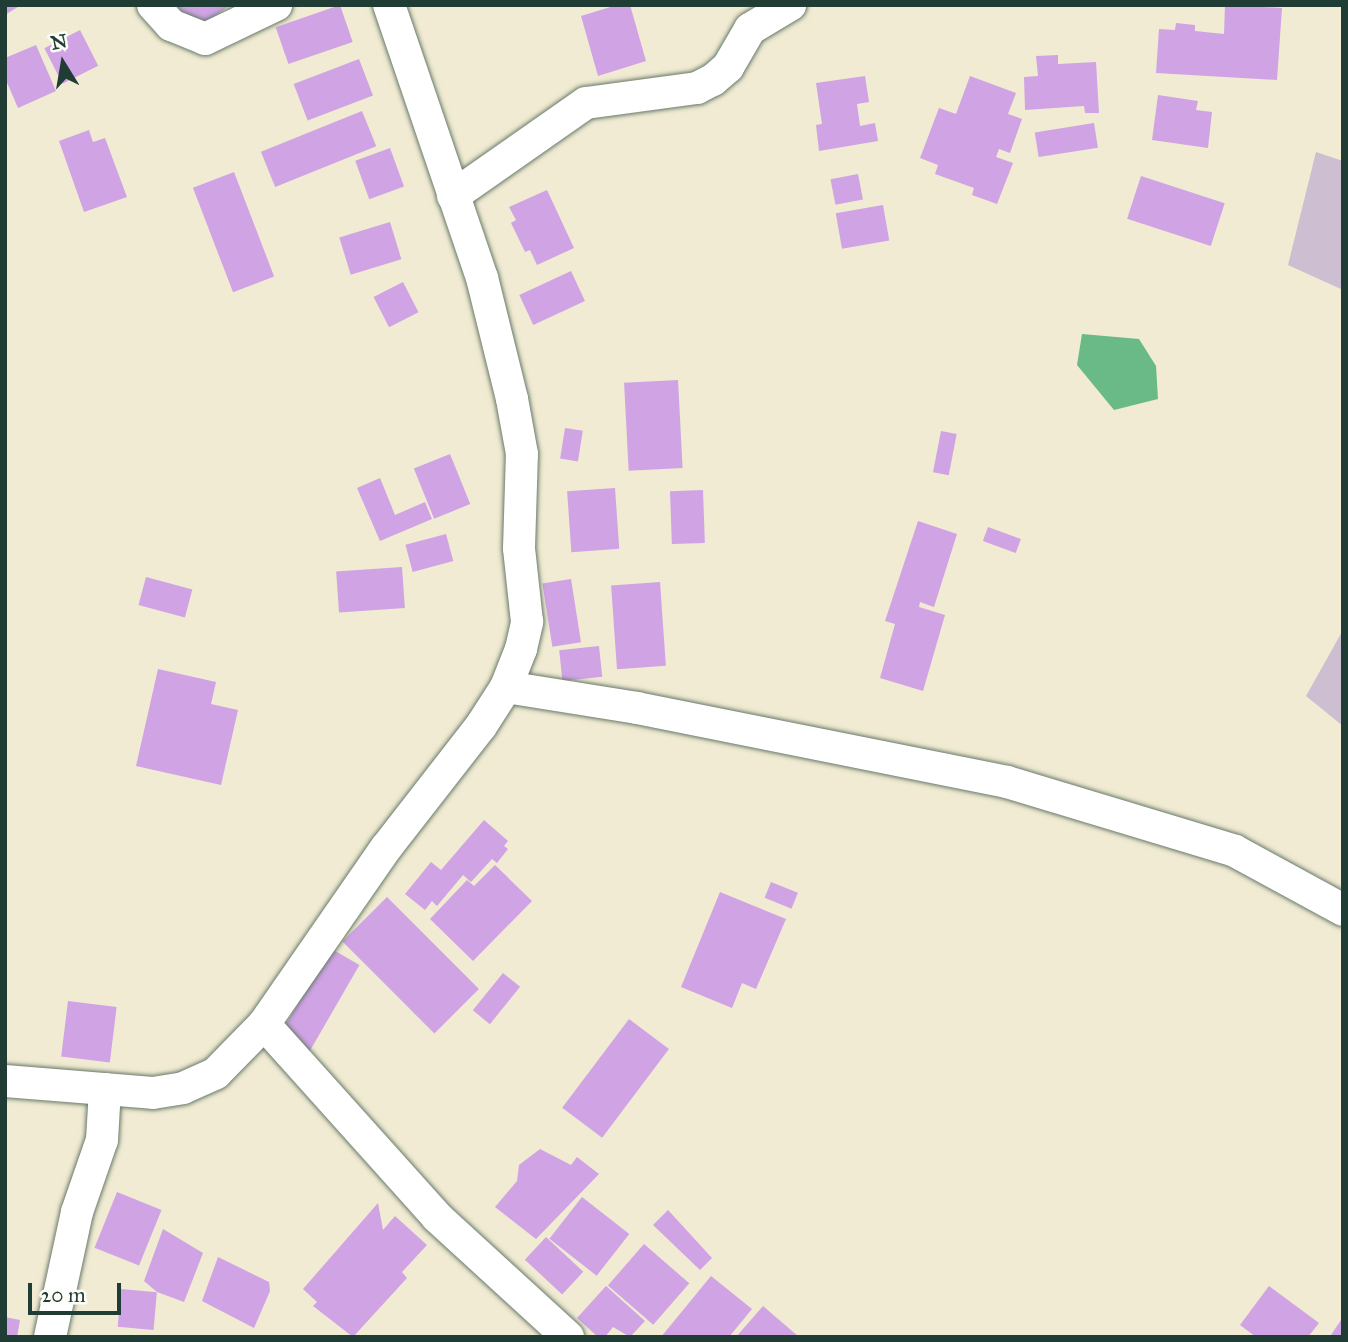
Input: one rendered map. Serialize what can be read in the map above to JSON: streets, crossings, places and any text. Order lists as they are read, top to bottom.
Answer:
{
  "scale_bar": "20 m",
  "north": "top"
}
